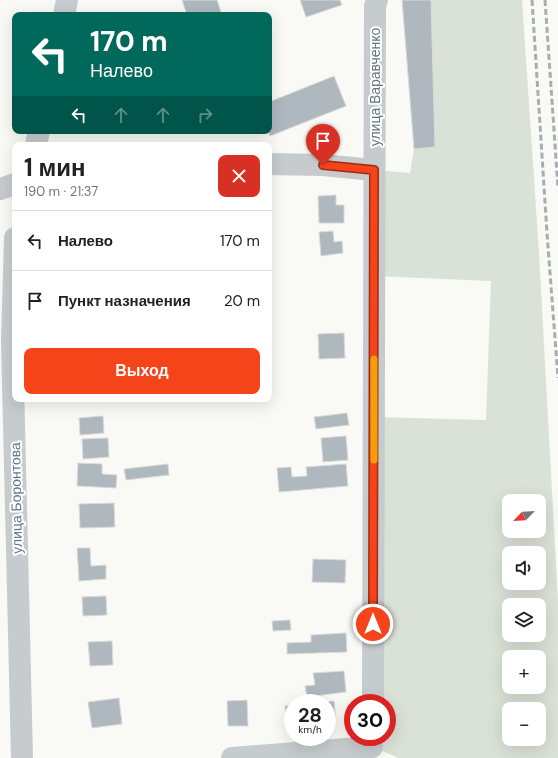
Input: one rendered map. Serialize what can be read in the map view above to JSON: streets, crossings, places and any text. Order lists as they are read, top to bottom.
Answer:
{
  "streets": {
    "street": ["улица Варавченко", "улица Боронтова"]
  },
  "north": "bottom left",
  "page": {
    "turn": ["170 m", "Налево"],
    "heading": ["1 мин", "190 m · 21:37"],
    "list": [
      {
        "name": "Налево",
        "value": "170 m"
      },
      {
        "name": "Пункт назначения",
        "value": "20 m"
      }
    ],
    "buttons": "Выход",
    "map_buttons": ["+", "−"],
    "speed": "28 km/h",
    "limit": "30"
  }
}
